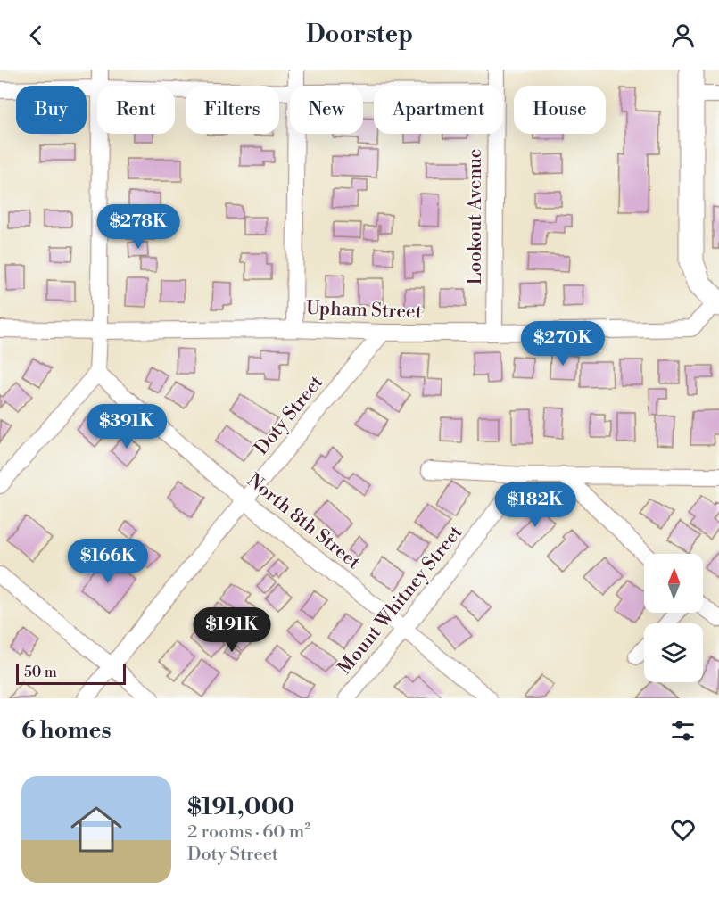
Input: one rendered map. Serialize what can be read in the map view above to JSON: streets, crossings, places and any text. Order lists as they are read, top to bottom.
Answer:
{
  "streets": {
    "street": [
      "Lookout Avenue",
      "Upham Street",
      "Doty Street",
      "North 8th Street",
      "Mount Whitney Street"
    ]
  },
  "crossings": [
    ["Lookout Avenue", "Upham Street"],
    ["Upham Street", "Doty Street"],
    ["Doty Street", "North 8th Street"],
    ["North 8th Street", "Mount Whitney Street"]
  ],
  "scale_bar": "50 m",
  "north": "top",
  "page": {
    "header": "Doorstep",
    "chip": [
      "Buy",
      "Rent",
      "Filters",
      "New",
      "Apartment",
      "House"
    ],
    "price": [
      "$278K",
      "$270K",
      "$391K",
      "$182K",
      "$166K",
      "$191K"
    ],
    "scale": "50 m",
    "heading": "6 homes",
    "list": [
      {
        "name": "$191,000",
        "note": "2 rooms · 60 m² · Doty Street"
      }
    ]
  }
}
